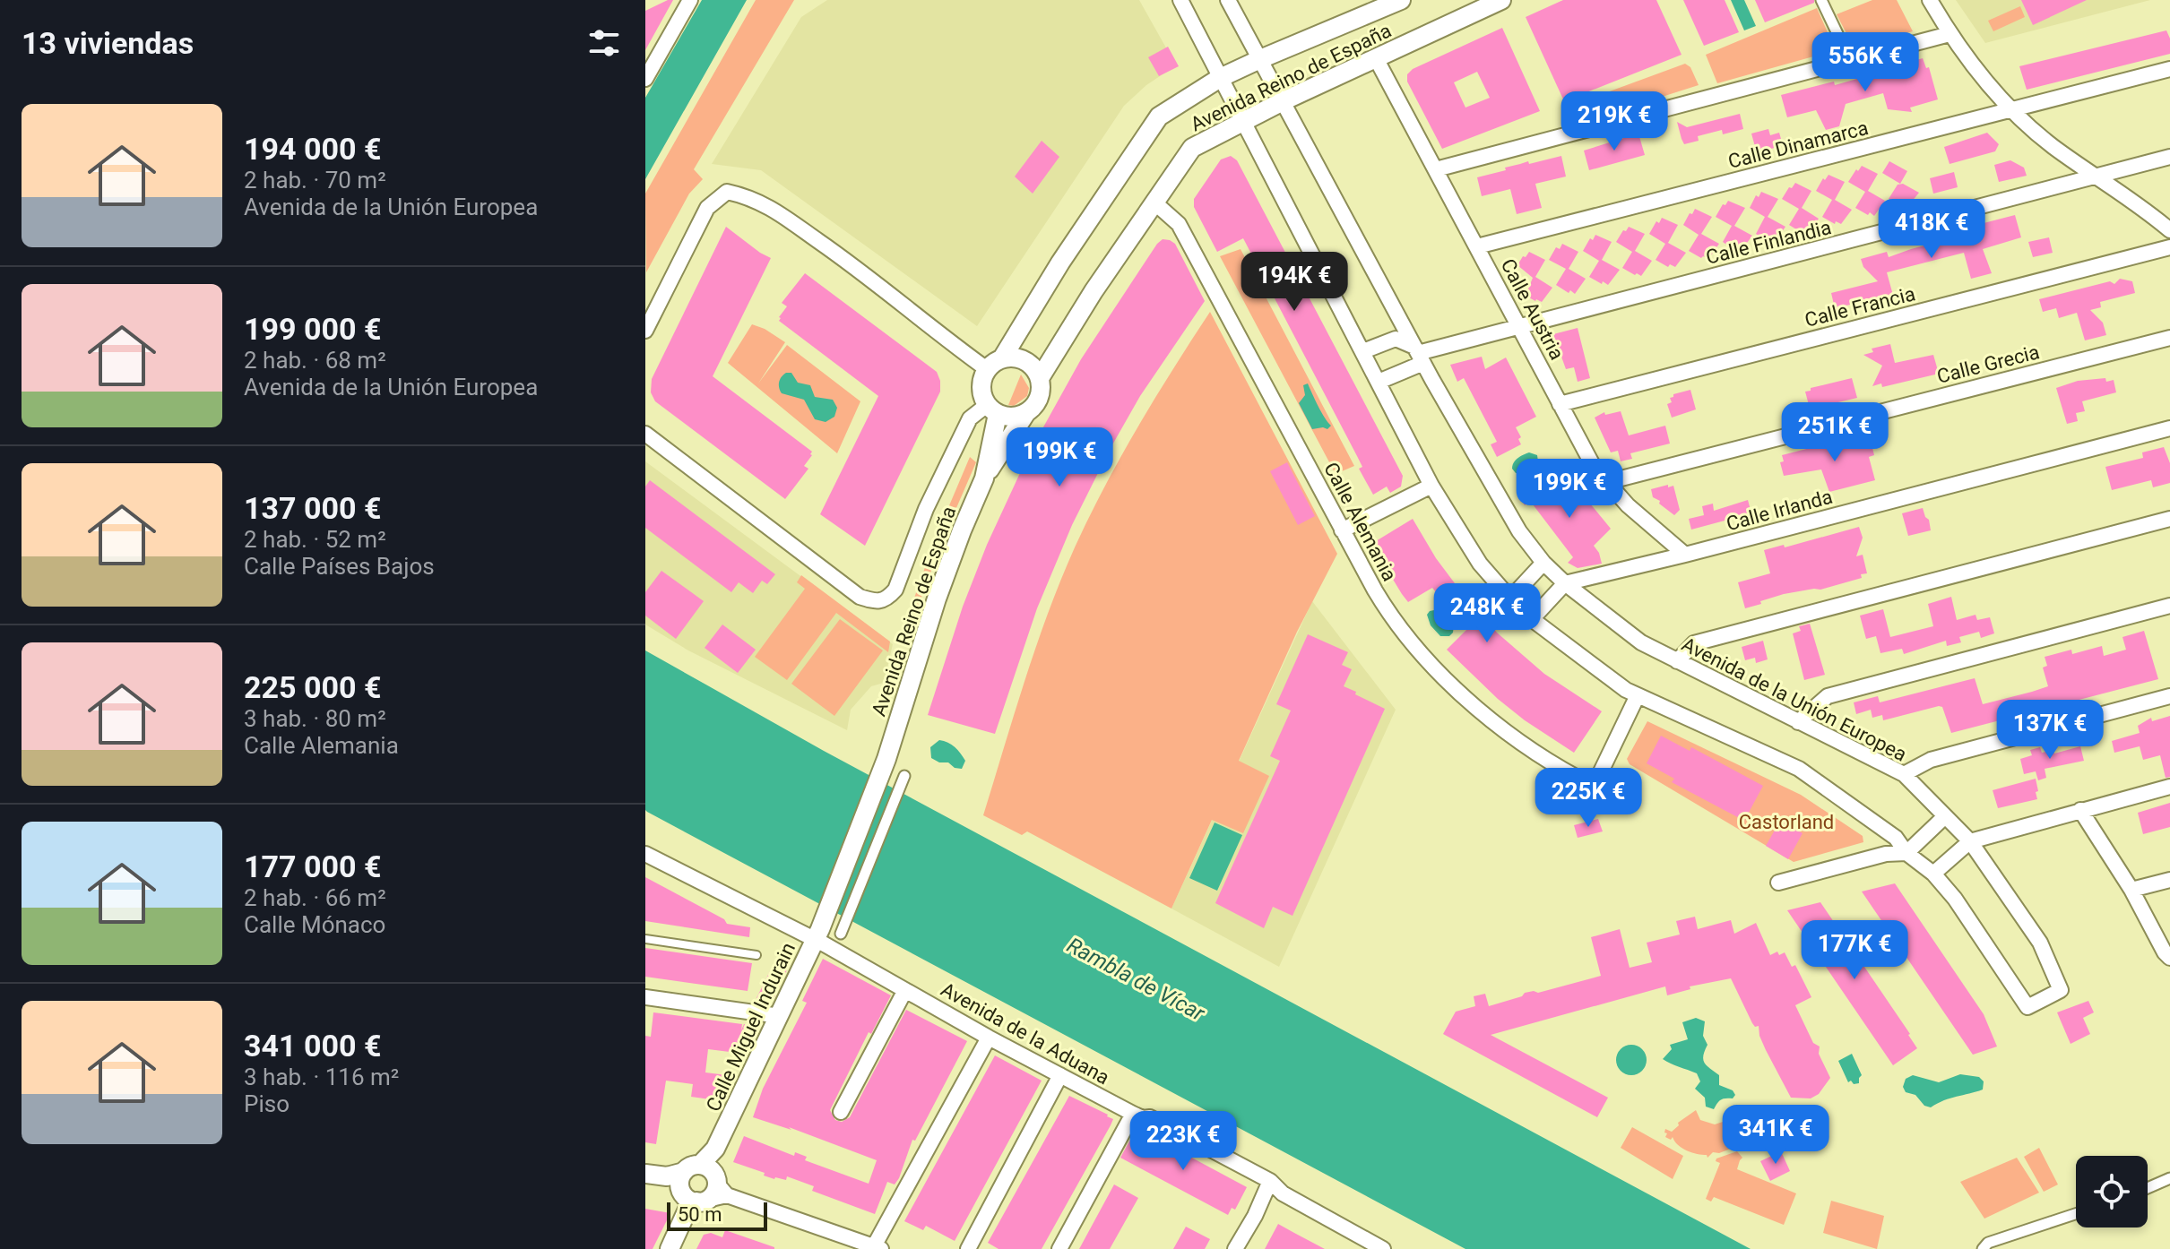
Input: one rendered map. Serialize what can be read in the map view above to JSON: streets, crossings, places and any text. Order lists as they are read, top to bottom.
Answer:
{
  "streets": {
    "street": [
      "Avenida Reino de España",
      "Calle Dinamarca",
      "Calle Finlandia",
      "Calle Francia",
      "Calle Austria",
      "Calle Grecia",
      "Calle Irlanda",
      "Calle Alemania",
      "Avenida de la Unión Europea",
      "Calle Miguel Indurain",
      "Avenida de la Aduana"
    ]
  },
  "crossings": [
    ["Avenida Reino de España", "Calle Austria"],
    ["Avenida Reino de España", "Calle Alemania"],
    ["Avenida Reino de España", "Avenida de la Unión Europea"],
    ["Avenida Reino de España", "Calle Miguel Indurain"],
    ["Avenida Reino de España", "Avenida de la Aduana"],
    ["Calle Dinamarca", "Calle Austria"],
    ["Calle Finlandia", "Calle Austria"],
    ["Calle Finlandia", "Avenida de la Unión Europea"],
    ["Calle Francia", "Calle Austria"],
    ["Calle Austria", "Calle Grecia"],
    ["Calle Austria", "Calle Irlanda"],
    ["Calle Irlanda", "Avenida de la Unión Europea"],
    ["Calle Miguel Indurain", "Avenida de la Aduana"]
  ],
  "water": ["Rambla de Vícar"],
  "parks": ["Castorland"],
  "scale_bar": "50 m",
  "page": {
    "heading": "13 viviendas",
    "price": [
      "556K €",
      "219K €",
      "418K €",
      "194K €",
      "251K €",
      "199K €",
      "199K €",
      "248K €",
      "137K €",
      "225K €",
      "177K €",
      "341K €",
      "223K €"
    ],
    "list": [
      {
        "name": "194 000 €",
        "note": "2 hab. · 70 m² · Avenida de la Unión Europea"
      },
      {
        "name": "199 000 €",
        "note": "2 hab. · 68 m² · Avenida de la Unión Europea"
      },
      {
        "name": "137 000 €",
        "note": "2 hab. · 52 m² · Calle Países Bajos"
      },
      {
        "name": "225 000 €",
        "note": "3 hab. · 80 m² · Calle Alemania"
      },
      {
        "name": "177 000 €",
        "note": "2 hab. · 66 m² · Calle Mónaco"
      },
      {
        "name": "341 000 €",
        "note": "3 hab. · 116 m² · Piso"
      }
    ],
    "scale": "50 m"
  }
}
